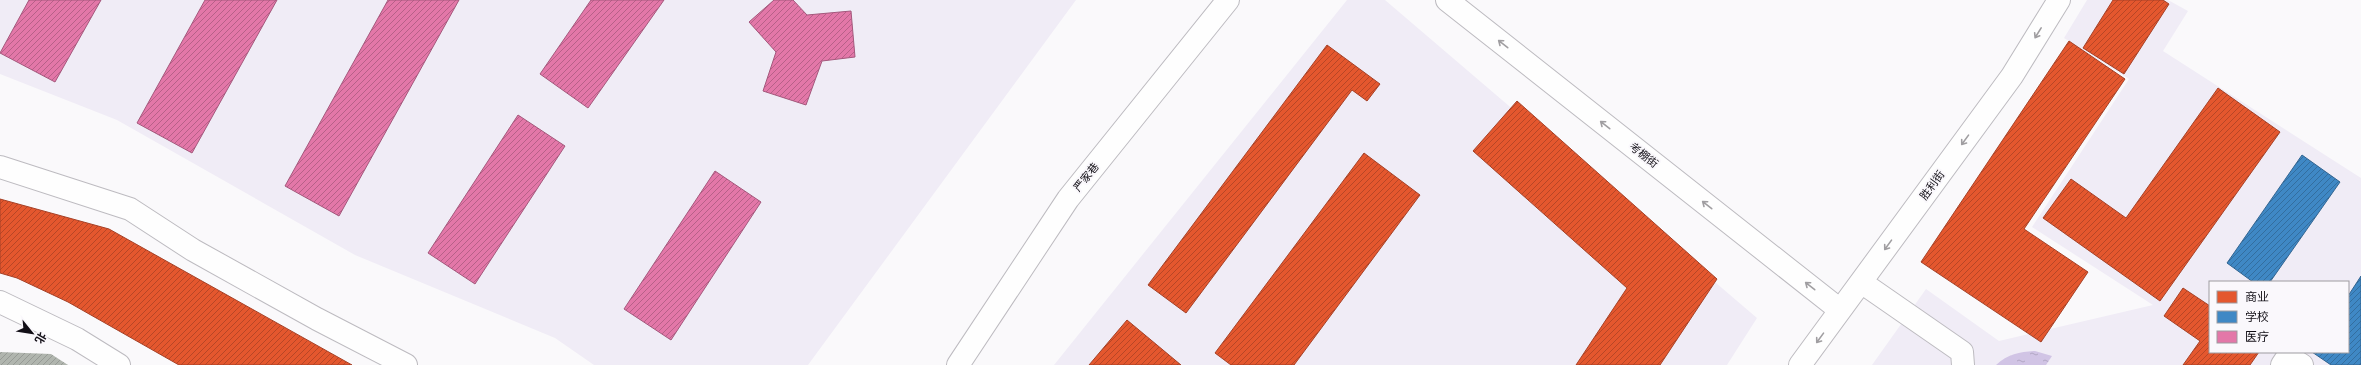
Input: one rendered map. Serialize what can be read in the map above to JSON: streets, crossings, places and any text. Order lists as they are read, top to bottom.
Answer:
{
  "streets": {
    "street": ["考棚街", "严家巷", "胜利街"]
  },
  "crossings": [
    ["考棚街", "胜利街"]
  ],
  "one_way": ["考棚街", "胜利街"],
  "legend": ["商业", "学校", "医疗"],
  "north": "bottom right"
}
